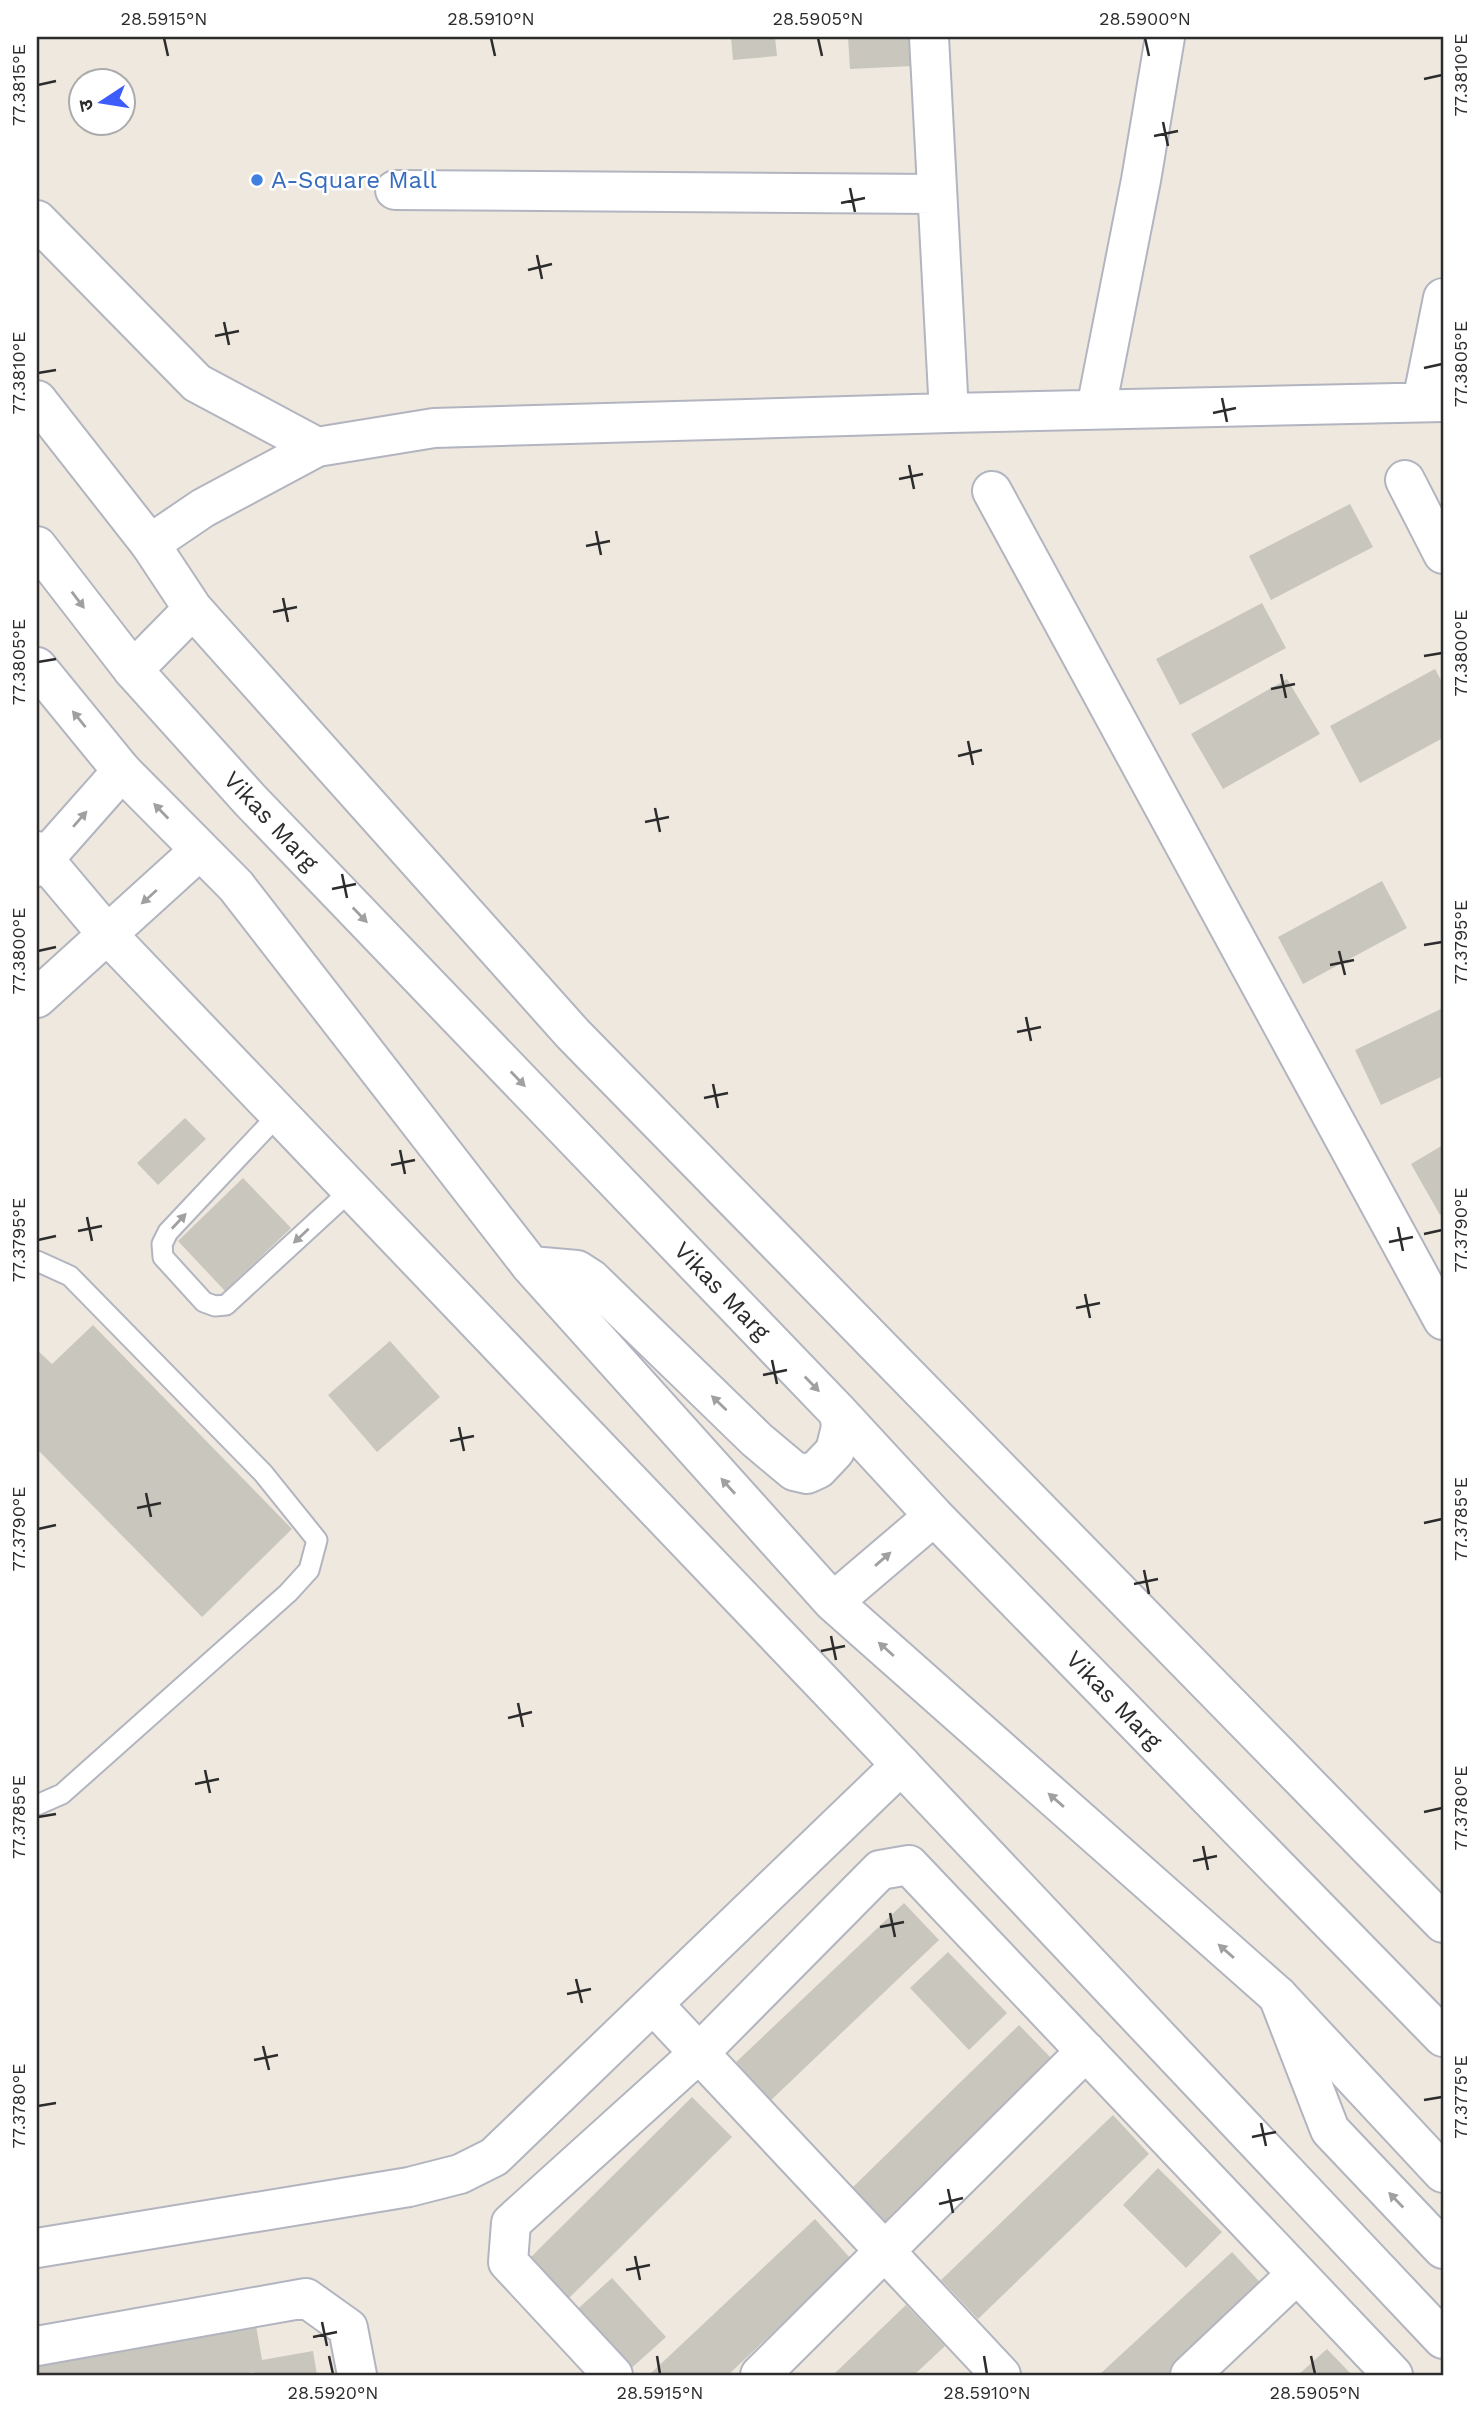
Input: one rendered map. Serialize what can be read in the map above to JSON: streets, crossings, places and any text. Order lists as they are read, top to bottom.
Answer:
{
  "streets": {
    "street": ["Vikas Marg"]
  },
  "places": ["A-Square Mall"],
  "north": "left",
  "coordinates": [
    "28.5915°N",
    "28.5910°N",
    "28.5905°N",
    "28.5900°N",
    "77.3810°E",
    "77.3815°E",
    "77.3805°E",
    "77.3800°E",
    "77.3795°E",
    "77.3790°E",
    "77.3785°E",
    "77.3780°E",
    "77.3775°E",
    "28.5920°N"
  ]
}
